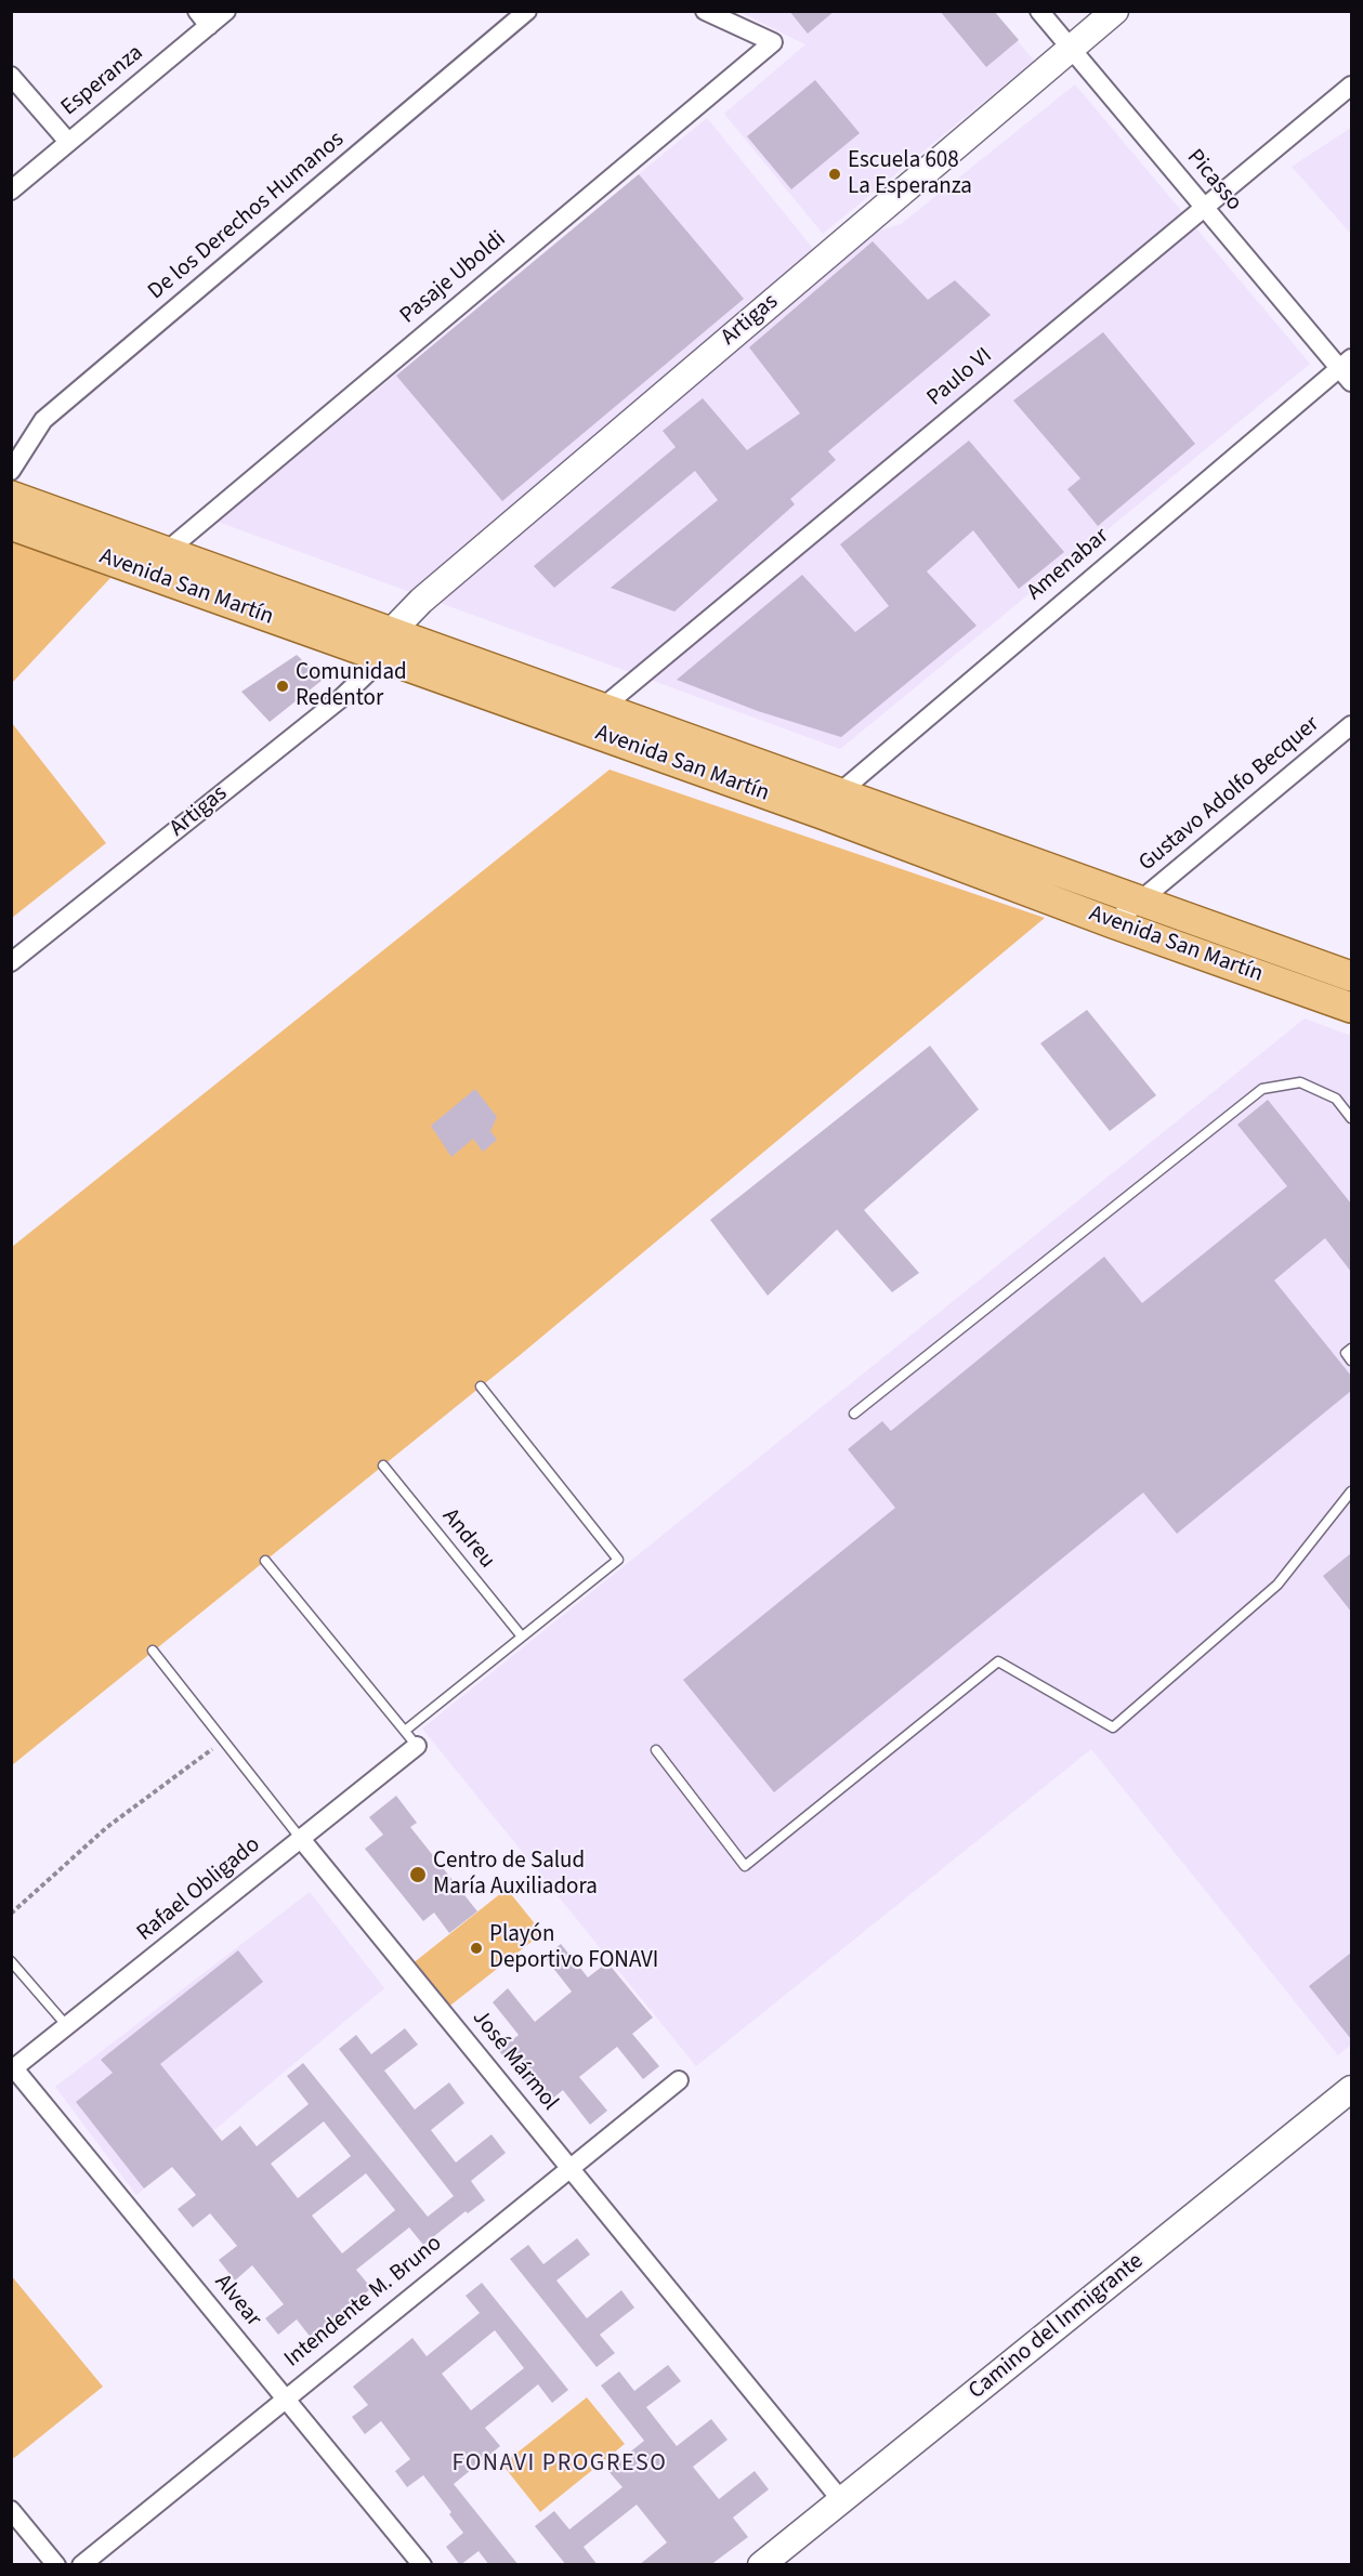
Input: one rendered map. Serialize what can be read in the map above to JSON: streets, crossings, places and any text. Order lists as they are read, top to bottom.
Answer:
{
  "streets": {
    "main road": ["Avenida San Martín"],
    "street": [
      "Esperanza",
      "Picasso",
      "De los Derechos Humanos",
      "Pasaje Uboldi",
      "Artigas",
      "Paulo VI",
      "Amenabar",
      "Gustavo Adolfo Becquer",
      "Rafael Obligado",
      "José Mármol",
      "Alvear",
      "Intendente M. Bruno",
      "Camino del Inmigrante"
    ],
    "lane": ["Andreu"]
  },
  "crossings": [
    ["Picasso", "Artigas"],
    ["Picasso", "Paulo VI"],
    ["Picasso", "Amenabar"],
    ["Pasaje Uboldi", "Avenida San Martín"],
    ["Artigas", "Avenida San Martín"],
    ["Paulo VI", "Avenida San Martín"],
    ["Amenabar", "Avenida San Martín"],
    ["Avenida San Martín", "Gustavo Adolfo Becquer"],
    ["Rafael Obligado", "José Mármol"],
    ["Rafael Obligado", "Alvear"],
    ["José Mármol", "Intendente M. Bruno"],
    ["José Mármol", "Camino del Inmigrante"],
    ["Alvear", "Intendente M. Bruno"]
  ],
  "districts": ["FONAVI PROGRESO"],
  "places": [
    "Escuela 608 La Esperanza",
    "Comunidad Redentor",
    "Centro de Salud María Auxiliadora",
    "Playón Deportivo FONAVI"
  ]
}
